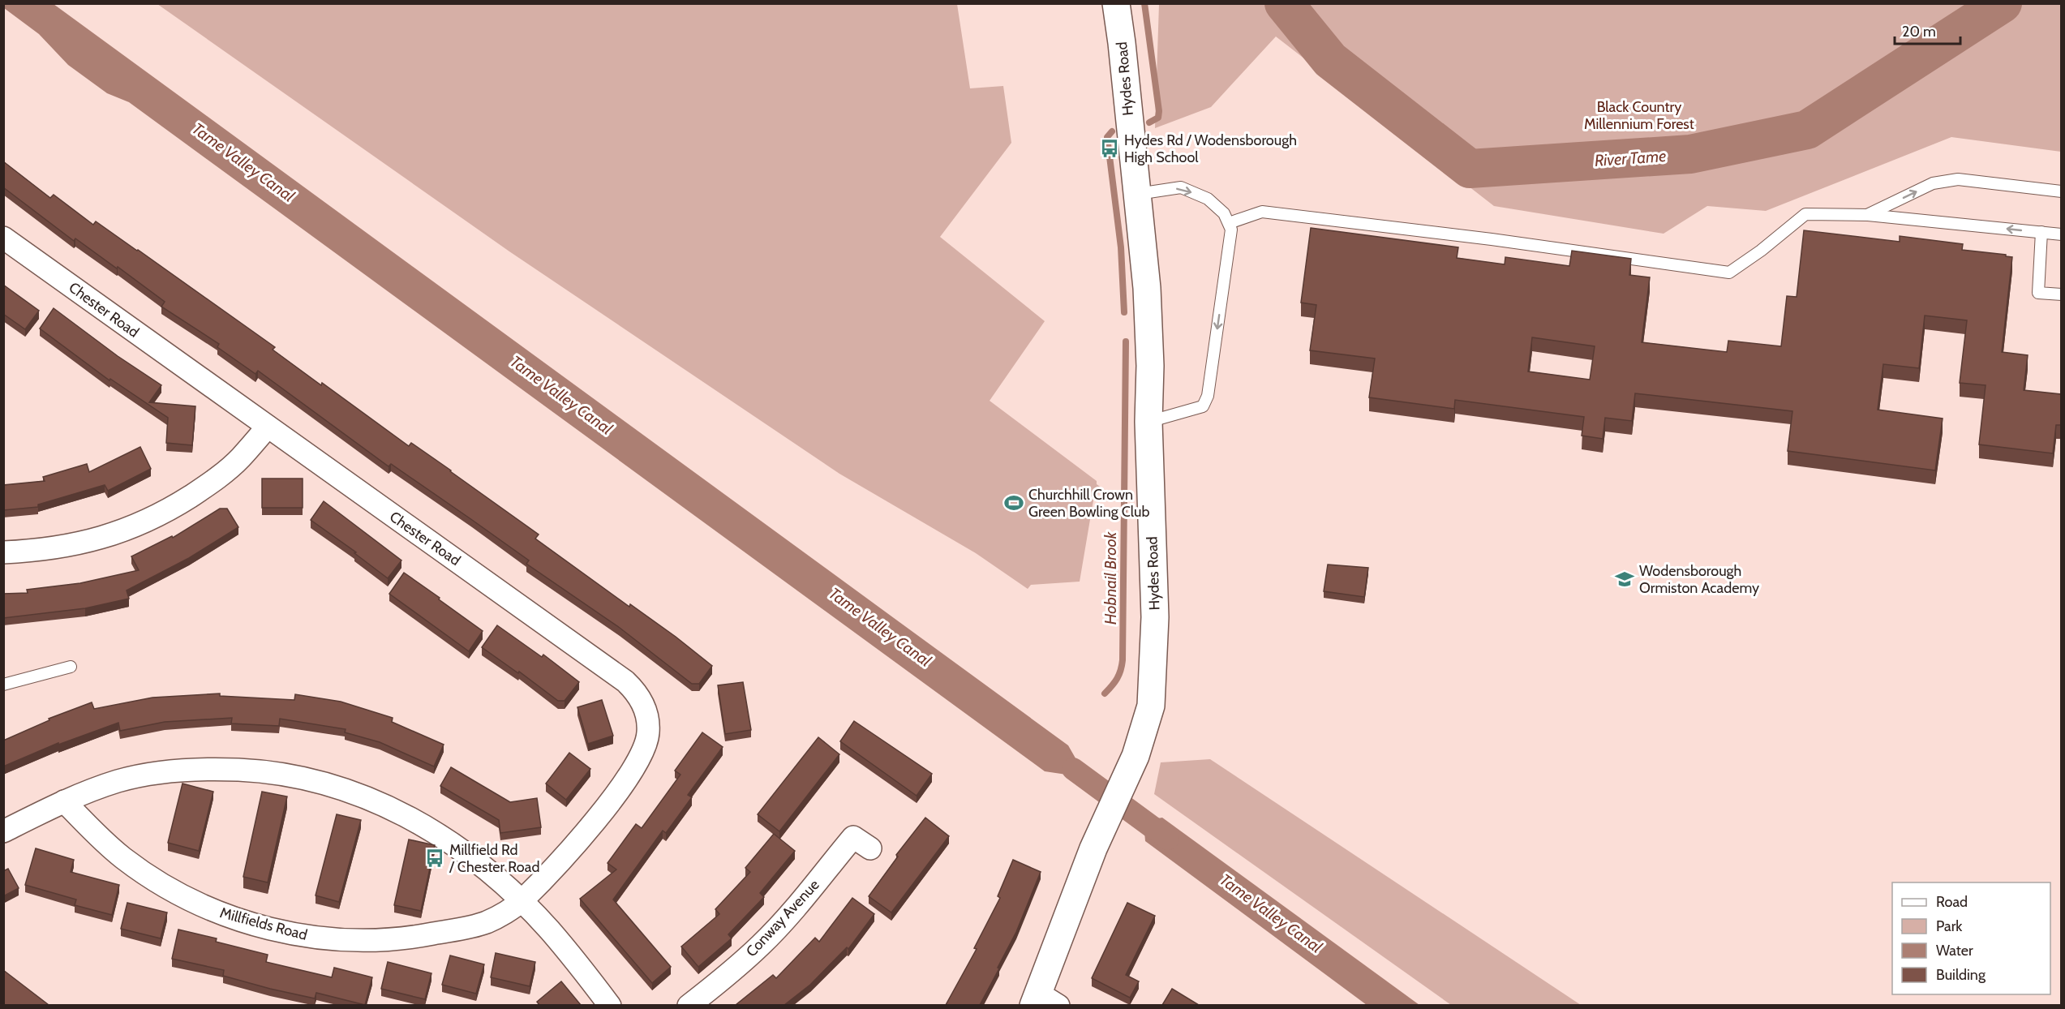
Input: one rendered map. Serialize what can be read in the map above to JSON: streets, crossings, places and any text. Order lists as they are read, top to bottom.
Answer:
{
  "streets": {
    "street": [
      "Hydes Road",
      "Chester Road",
      "Conway Avenue",
      "Millfields Road"
    ]
  },
  "crossings": [
    ["Chester Road", "Millfields Road"]
  ],
  "water": ["River Tame", "Tame Valley Canal", "Hobnail Brook"],
  "parks": ["Black Country Millennium Forest"],
  "places": {
    "bus stop": ["Hydes Rd / Wodensborough High School", "Millfield Rd / Chester Road"],
    "sports": ["Churchhill Crown Green Bowling Club"],
    "school or university": ["Wodensborough Ormiston Academy"]
  },
  "legend": [
    "Road",
    "Park",
    "Water",
    "Building"
  ],
  "scale_bar": "20 m"
}
